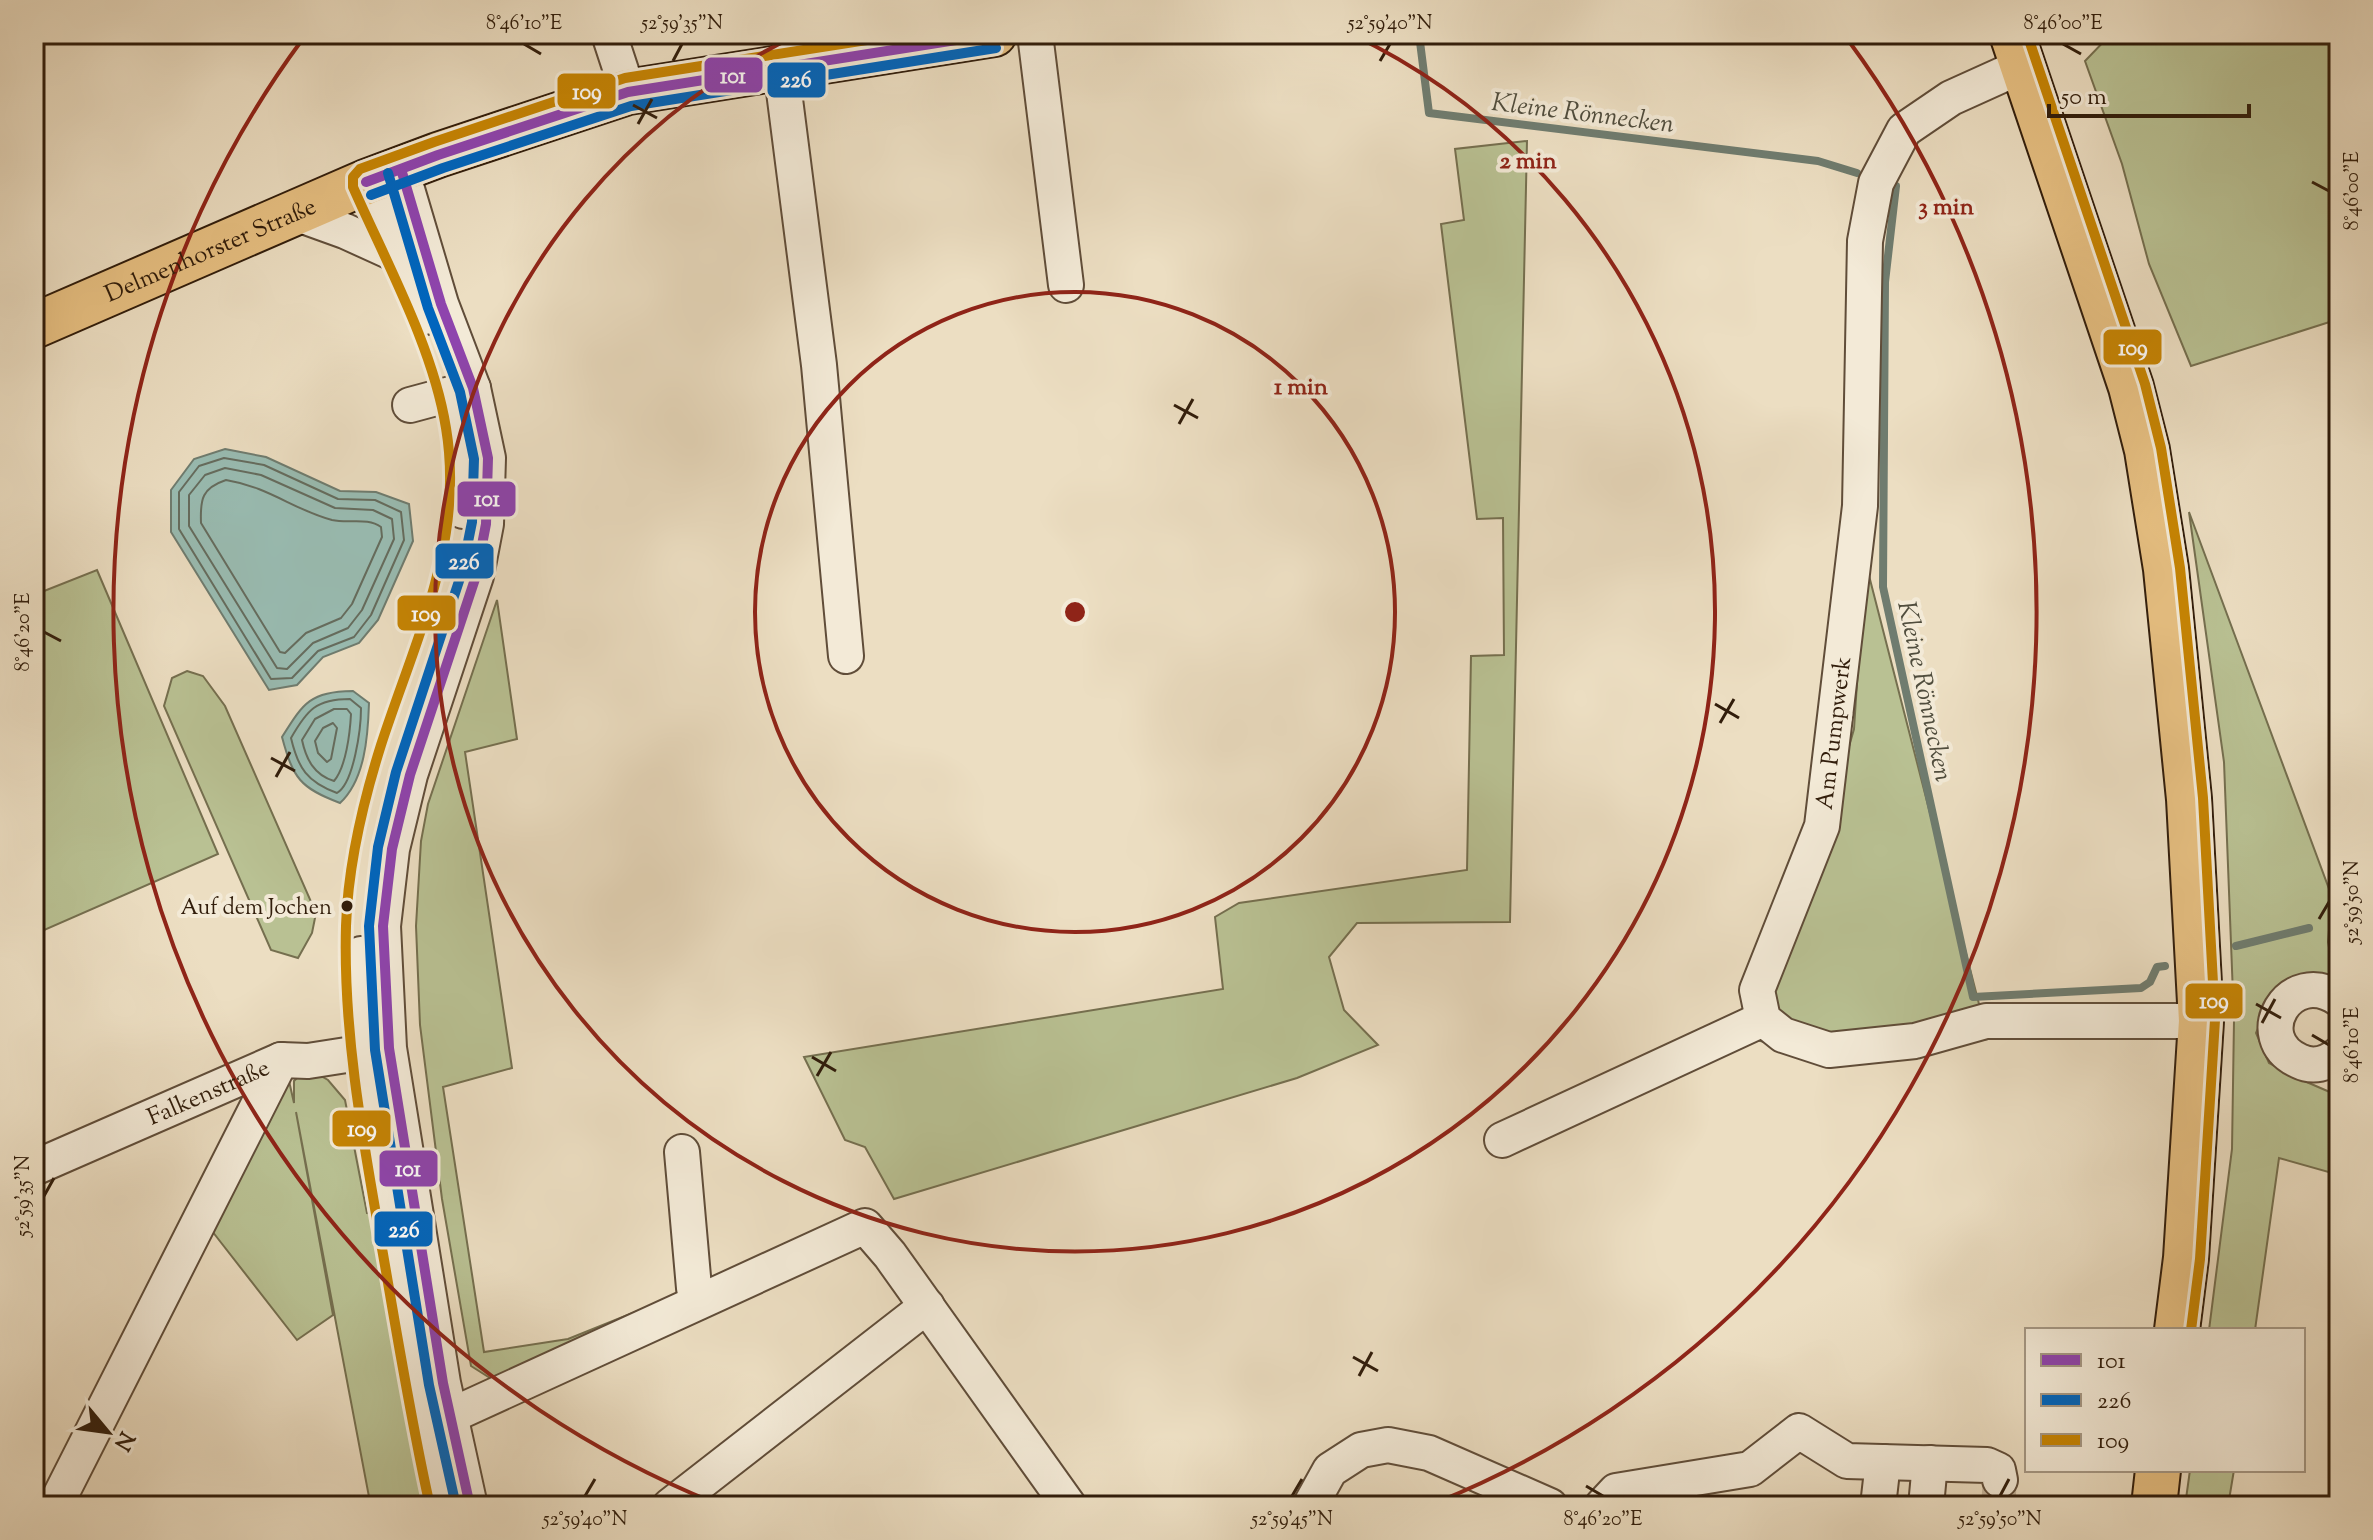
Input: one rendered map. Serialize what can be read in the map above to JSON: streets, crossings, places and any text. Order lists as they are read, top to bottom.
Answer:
{
  "streets": {
    "main road": ["Delmenhorster Straße"],
    "street": ["Am Pumpwerk", "Falkenstraße"]
  },
  "water": ["Kleine Rönnecken"],
  "places": ["Auf dem Jochen"],
  "lines": ["transit line 101", "transit line 109", "transit line 226"],
  "legend": ["101", "226", "109"],
  "scale_bar": "50 m",
  "north": "bottom right",
  "coordinates": [
    "8°46'10\"E",
    "52°59'35\"N",
    "52°59'40\"N",
    "8°46'00\"E",
    "8°46'20\"E",
    "52°59'50\"N",
    "52°59'45\"N"
  ],
  "rings": ["2 min", "3 min", "1 min"]
}
